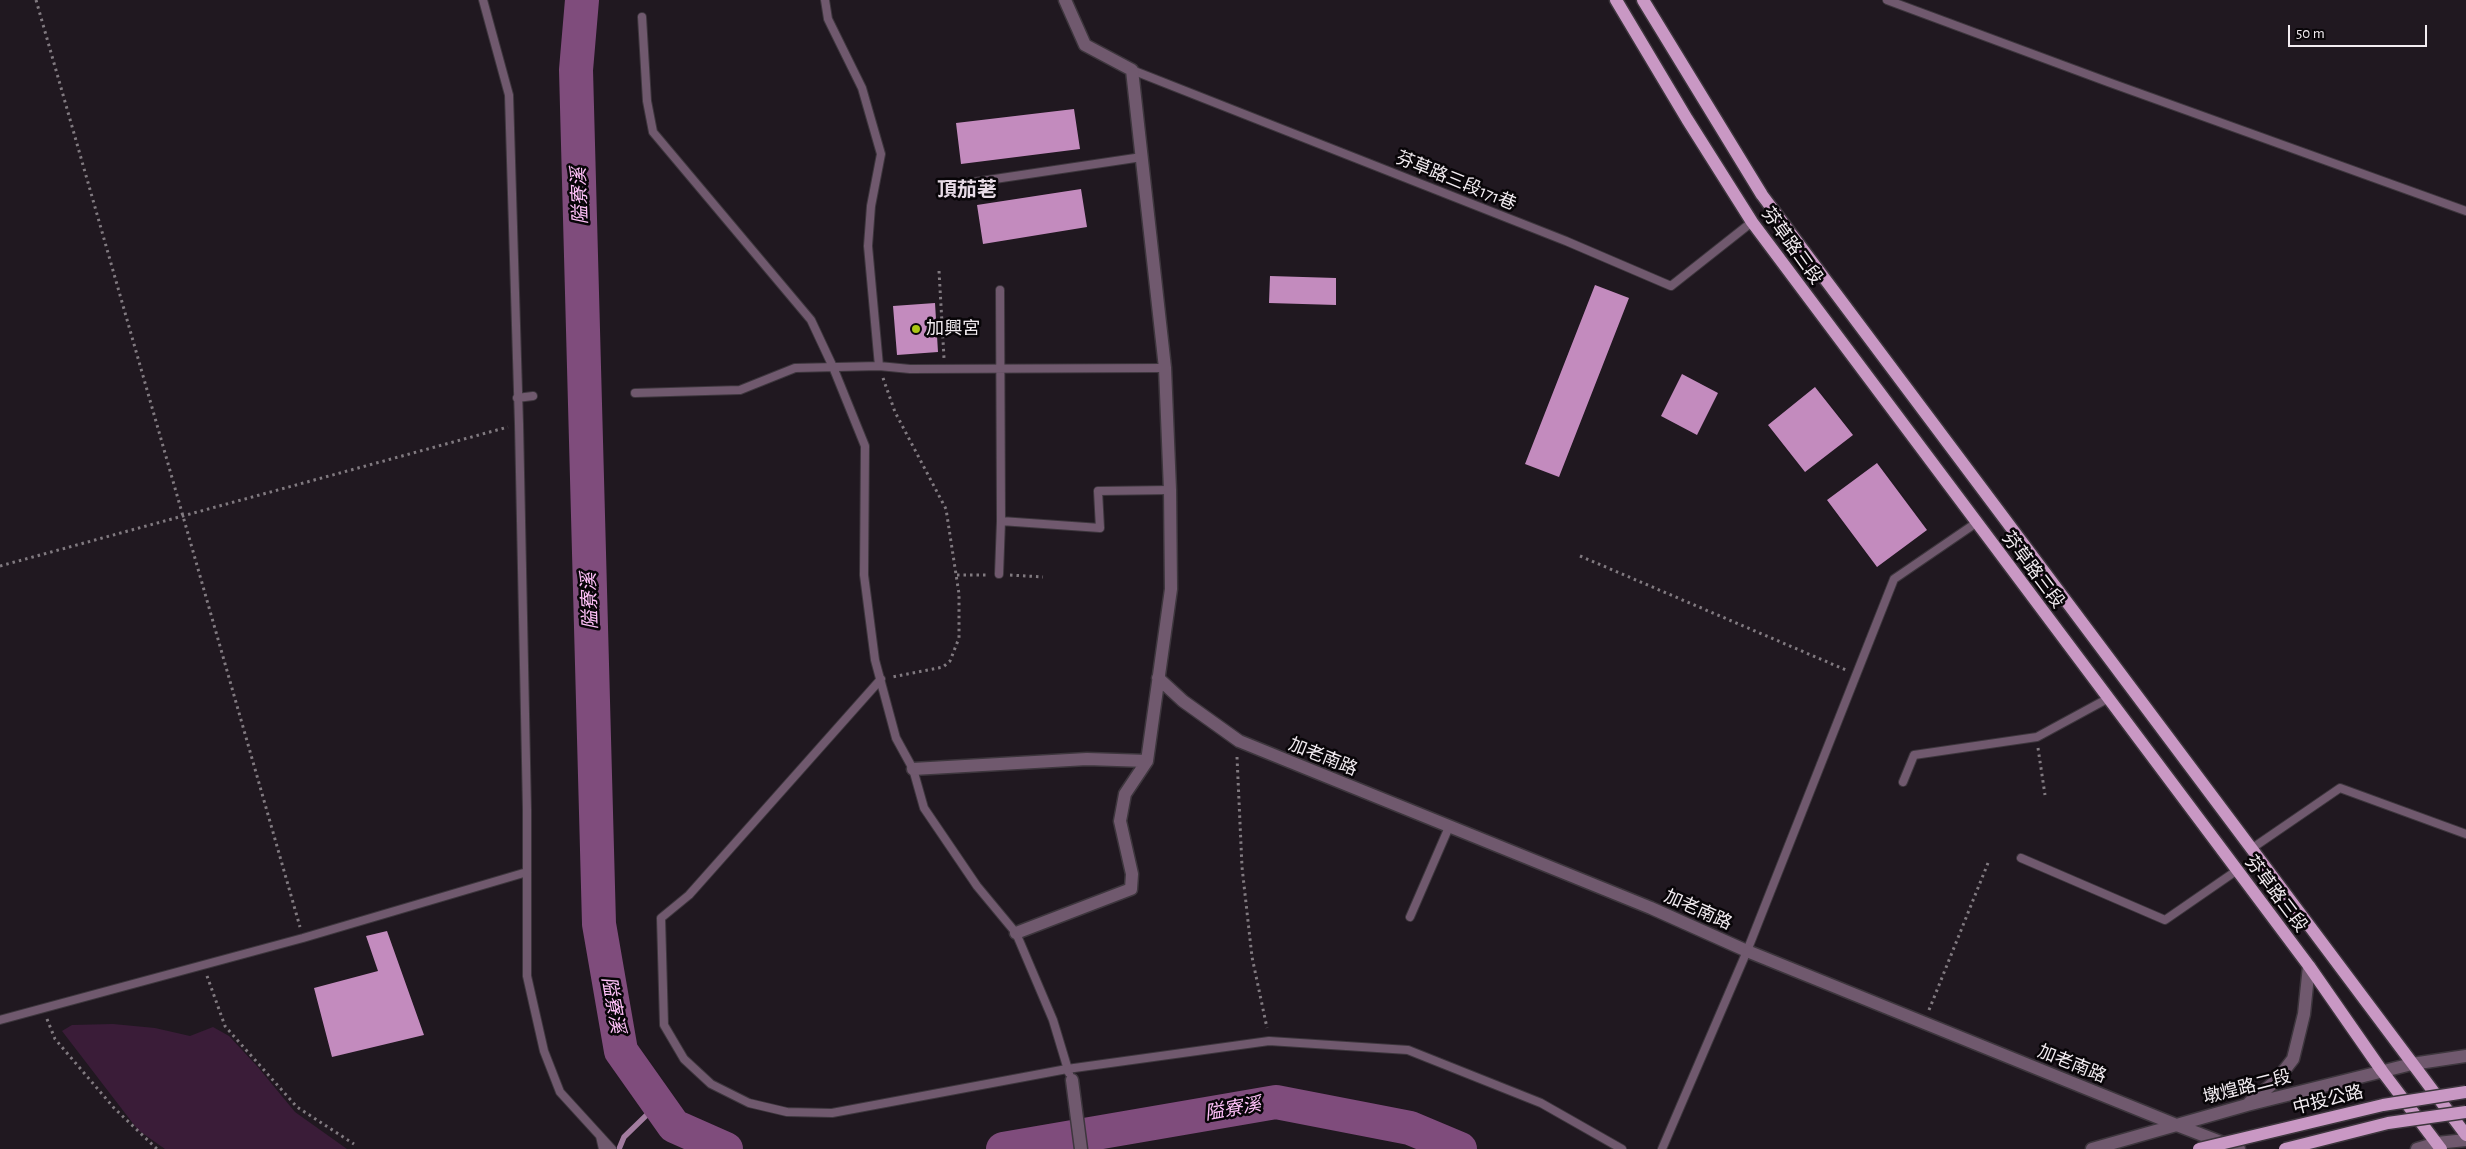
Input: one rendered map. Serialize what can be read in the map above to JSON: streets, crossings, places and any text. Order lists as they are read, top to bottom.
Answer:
{
  "streets": {
    "main road": ["芬草路三段", "中投公路"],
    "street": ["加老南路", "墩煌路二段"],
    "lane": ["芬草路三段171巷"]
  },
  "crossings": [
    ["芬草路三段171巷", "芬草路三段"],
    ["芬草路三段", "墩煌路二段"],
    ["加老南路", "墩煌路二段"]
  ],
  "districts": ["頂茄荖"],
  "water": ["隘寮溪"],
  "places": ["加興宮"],
  "scale_bar": "50 m"
}
